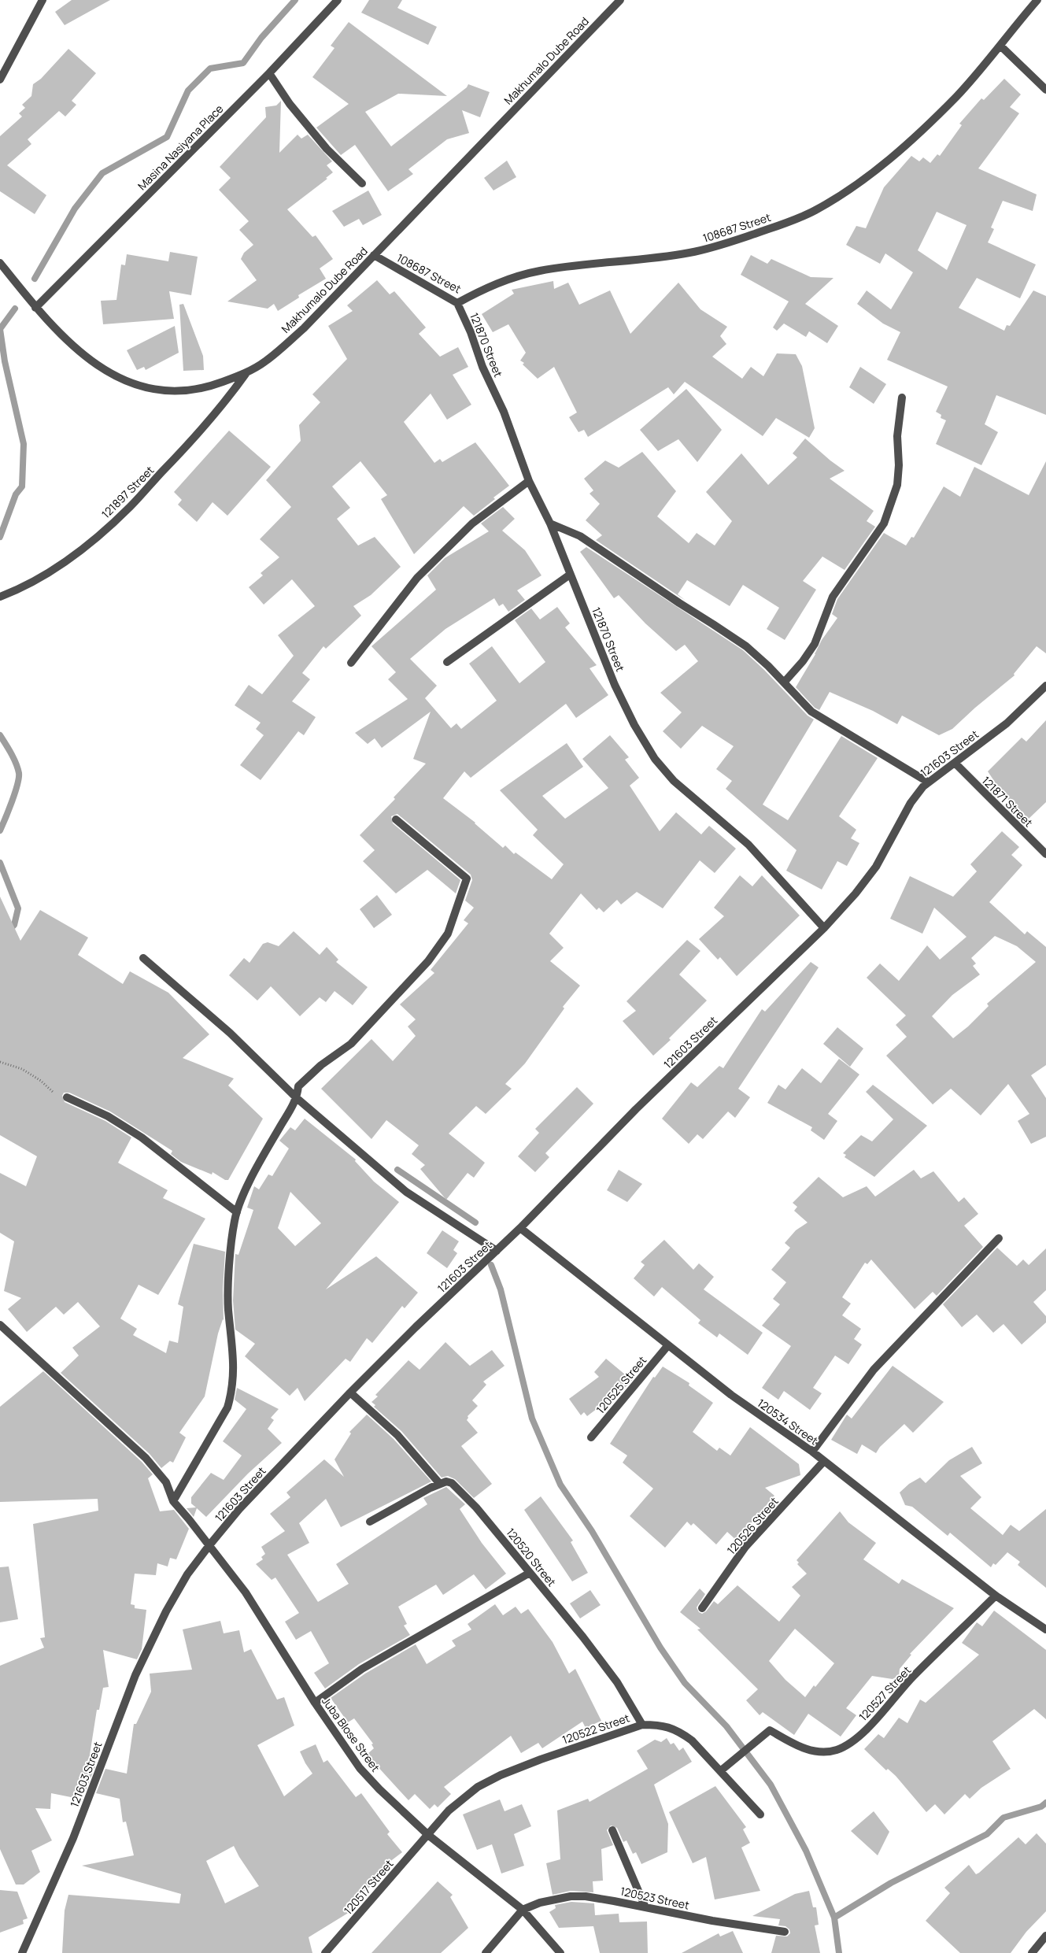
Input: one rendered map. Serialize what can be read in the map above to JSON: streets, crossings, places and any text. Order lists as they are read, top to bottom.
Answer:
{
  "streets": {
    "street": [
      "Makhumalo Dube Road",
      "Masina Nasiyana Place",
      "108687 Street",
      "121870 Street",
      "121897 Street",
      "121603 Street",
      "121871 Street",
      "120525 Street",
      "120534 Street",
      "120526 Street",
      "120520 Street",
      "120527 Street",
      "120522 Street",
      "Juba Blose Street",
      "120517 Street",
      "120523 Street"
    ]
  },
  "crossings": [
    ["Makhumalo Dube Road", "Masina Nasiyana Place"],
    ["Makhumalo Dube Road", "108687 Street"],
    ["Makhumalo Dube Road", "121897 Street"],
    ["108687 Street", "121870 Street"],
    ["121870 Street", "121603 Street"],
    ["121603 Street", "121871 Street"],
    ["121603 Street", "120534 Street"],
    ["121603 Street", "Juba Blose Street"],
    ["120525 Street", "120534 Street"],
    ["120534 Street", "120526 Street"],
    ["120534 Street", "120527 Street"],
    ["120520 Street", "120522 Street"],
    ["120527 Street", "120522 Street"],
    ["120522 Street", "Juba Blose Street"],
    ["120522 Street", "120517 Street"],
    ["Juba Blose Street", "120517 Street"],
    ["Juba Blose Street", "120523 Street"]
  ]
}
